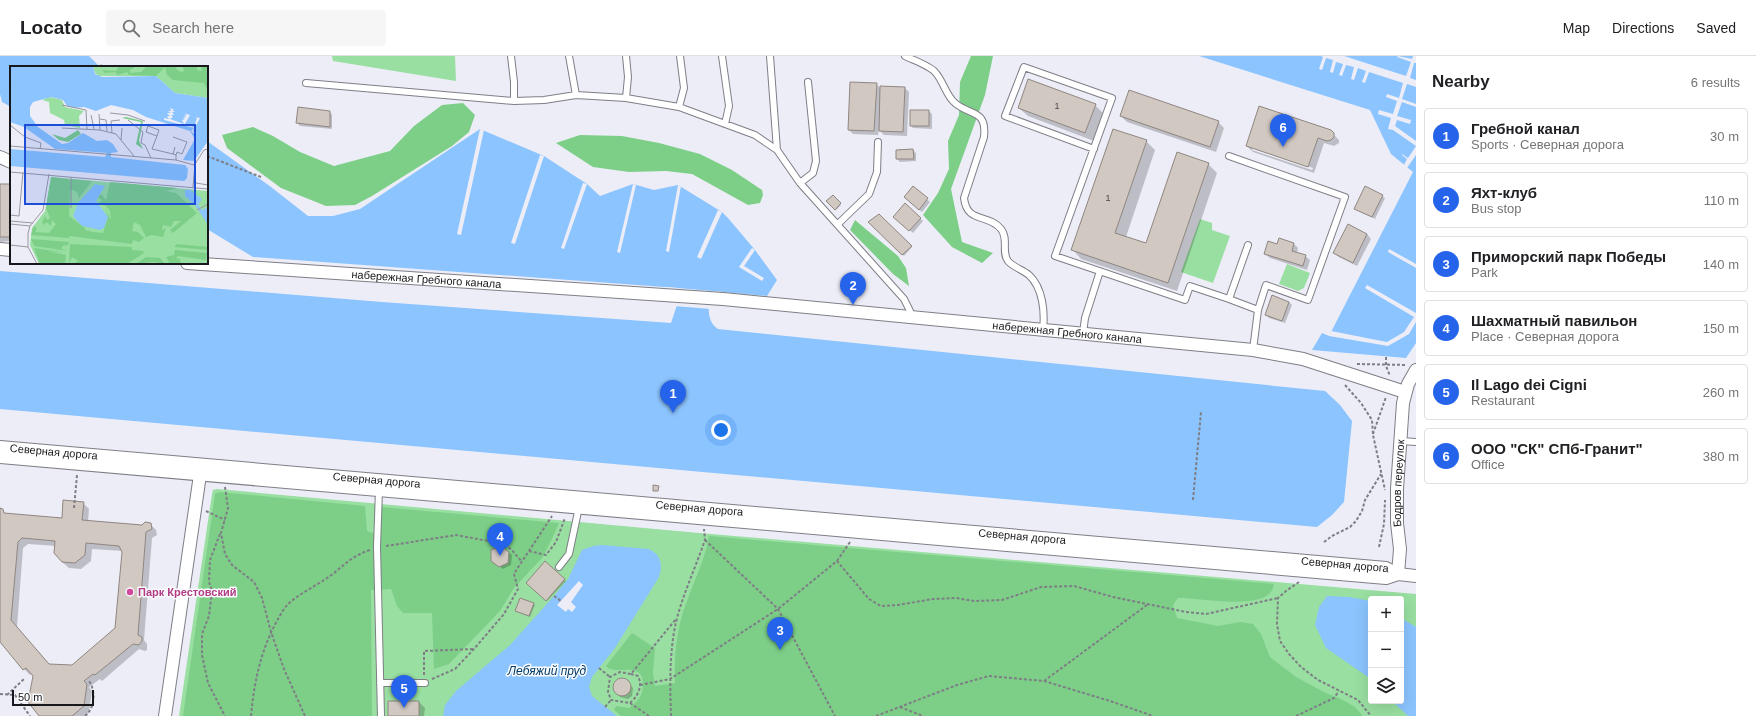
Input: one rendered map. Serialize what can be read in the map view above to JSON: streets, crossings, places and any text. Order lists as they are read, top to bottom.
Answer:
{
  "streets": {
    "street": ["набережная Гребного канала", "Северная дорога", "Бодров переулок"]
  },
  "crossings": [
    ["набережная Гребного канала", "Бодров переулок"],
    ["Северная дорога", "Бодров переулок"]
  ],
  "water": ["Лебяжий пруд"],
  "places": ["Парк Крестовский"],
  "house_numbers": ["1", "1"],
  "scale_bar": "50 m",
  "page": {
    "header": "Locato",
    "search": "Search here",
    "nav": ["Map", "Directions", "Saved"],
    "heading": ["Nearby", "6 results"],
    "list": [
      {
        "mark": "1",
        "name": "Гребной канал",
        "note": "Sports · Северная дорога",
        "value": "30 m"
      },
      {
        "mark": "2",
        "name": "Яхт-клуб",
        "note": "Bus stop",
        "value": "110 m"
      },
      {
        "mark": "3",
        "name": "Приморский парк Победы",
        "note": "Park",
        "value": "140 m"
      },
      {
        "mark": "4",
        "name": "Шахматный павильон",
        "note": "Place · Северная дорога",
        "value": "150 m"
      },
      {
        "mark": "5",
        "name": "Il Lago dei Cigni",
        "note": "Restaurant",
        "value": "260 m"
      },
      {
        "mark": "6",
        "name": "ООО \"СК\" СПб-Гранит\"",
        "note": "Office",
        "value": "380 m"
      }
    ],
    "pins": [
      "6",
      "2",
      "1",
      "4",
      "3",
      "5"
    ],
    "map_buttons": ["+", "−"],
    "scale": "50 m"
  }
}
